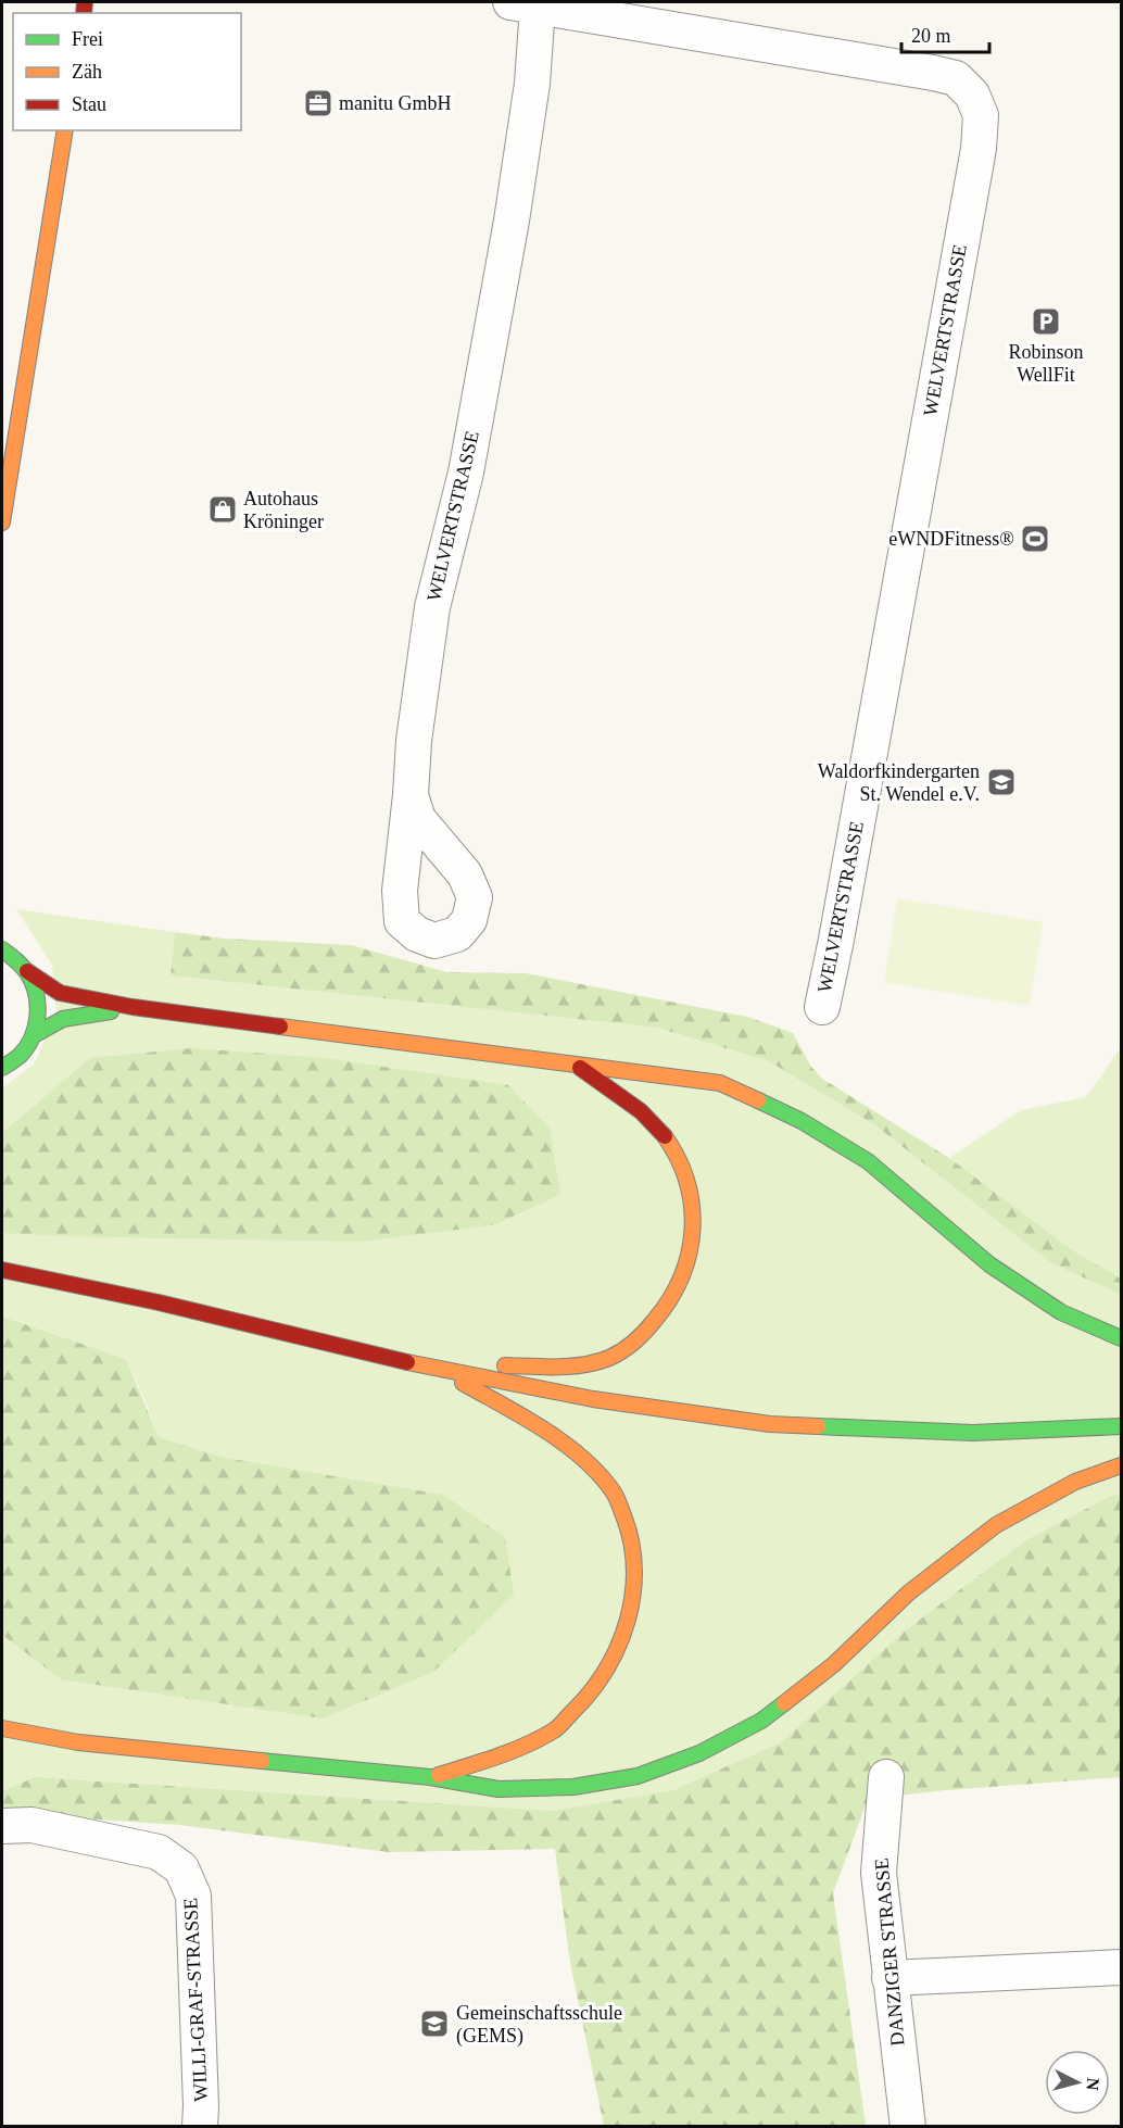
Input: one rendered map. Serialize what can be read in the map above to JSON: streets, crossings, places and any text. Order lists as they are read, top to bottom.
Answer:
{
  "streets": {
    "street": ["WELVERTSTRASSE", "DANZIGER STRASSE", "WILLI-GRAF-STRASSE"]
  },
  "places": {
    "office": ["manitu GmbH"],
    "parking": ["Robinson WellFit"],
    "shop": ["Autohaus Kröninger"],
    "sports": ["eWNDFitness®"],
    "school or university": ["Waldorfkindergarten St. Wendel e.V.", "Gemeinschaftsschule (GEMS)"]
  },
  "legend": ["Frei", "Zäh", "Stau"],
  "scale_bar": "20 m",
  "north": "right"
}
